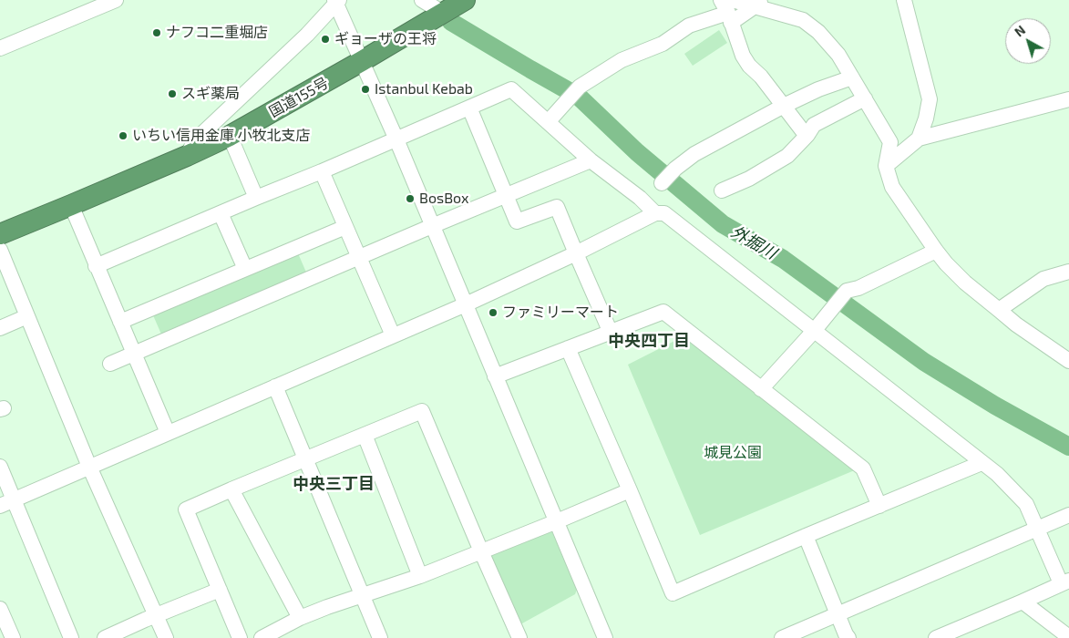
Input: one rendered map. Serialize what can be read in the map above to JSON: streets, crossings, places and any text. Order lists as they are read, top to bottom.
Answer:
{
  "streets": {
    "highway": ["国道155号"]
  },
  "districts": ["中央四丁目", "中央三丁目"],
  "water": ["外掘川"],
  "parks": ["城見公園"],
  "places": [
    "ナフコ二重堀店",
    "ギョーザの王将",
    "Istanbul Kebab",
    "スギ薬局",
    "いちい信用金庫 小牧北支店",
    "BosBox",
    "ファミリーマート"
  ],
  "north": "top left"
}
